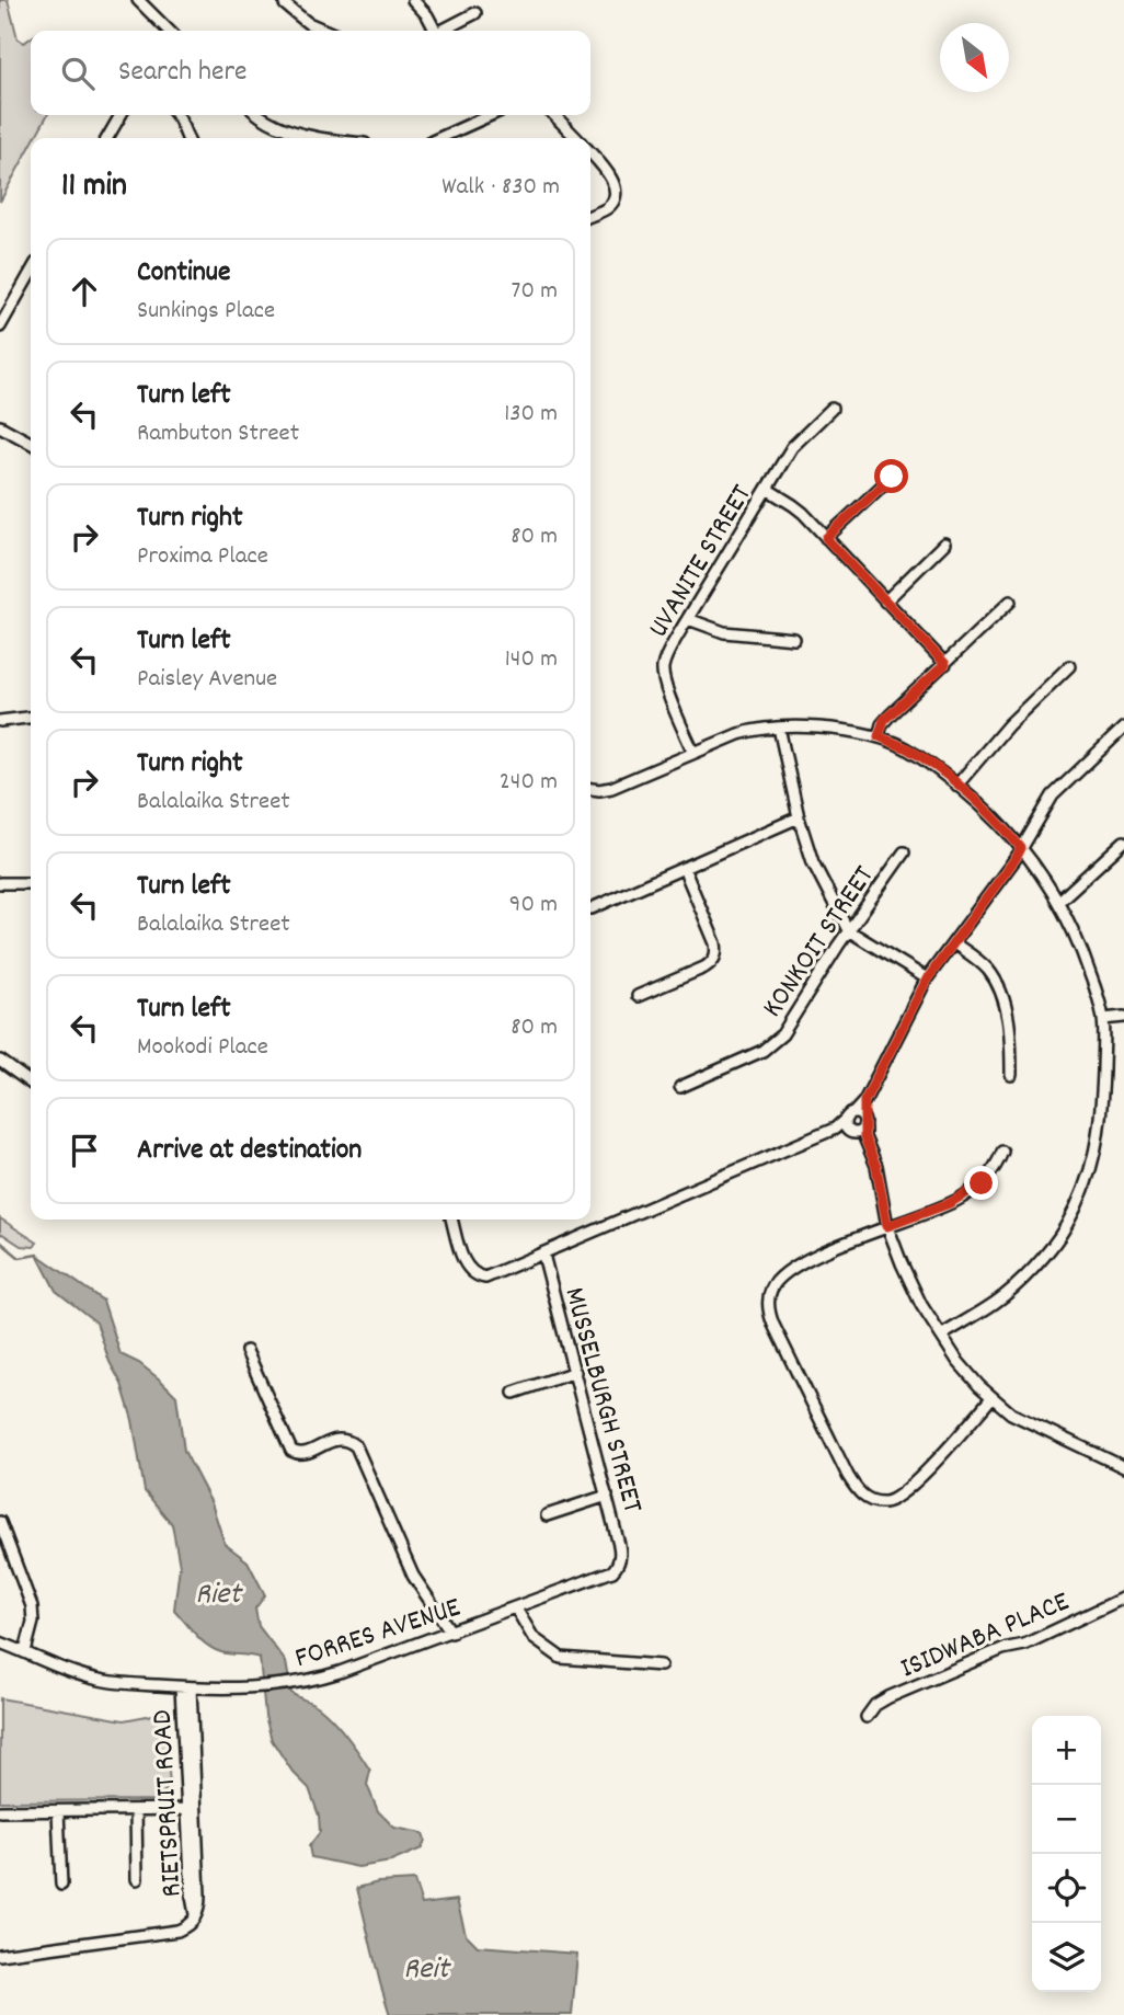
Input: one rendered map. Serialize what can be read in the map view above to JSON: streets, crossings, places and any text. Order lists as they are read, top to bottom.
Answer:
{
  "streets": {
    "street": [
      "UVANITE STREET",
      "KONKOIT STREET",
      "MUSSELBURGH STREET",
      "FORRES AVENUE",
      "ISIDWABA PLACE",
      "RIETSPRUIT ROAD"
    ]
  },
  "crossings": [
    ["MUSSELBURGH STREET", "FORRES AVENUE"],
    ["FORRES AVENUE", "RIETSPRUIT ROAD"]
  ],
  "water": ["Riet", "Reit"],
  "north": "bottom right",
  "page": {
    "search": "Search here",
    "heading": ["11 min", "Walk · 830 m"],
    "list": [
      ["Continue", "Sunkings Place", "70 m"],
      ["Turn left", "Rambuton Street", "130 m"],
      ["Turn right", "Proxima Place", "80 m"],
      ["Turn left", "Paisley Avenue", "140 m"],
      ["Turn right", "Balalaika Street", "240 m"],
      ["Turn left", "Balalaika Street", "90 m"],
      ["Turn left", "Mookodi Place", "80 m"],
      "Arrive at destination"
    ],
    "map_buttons": ["+", "−"]
  }
}
